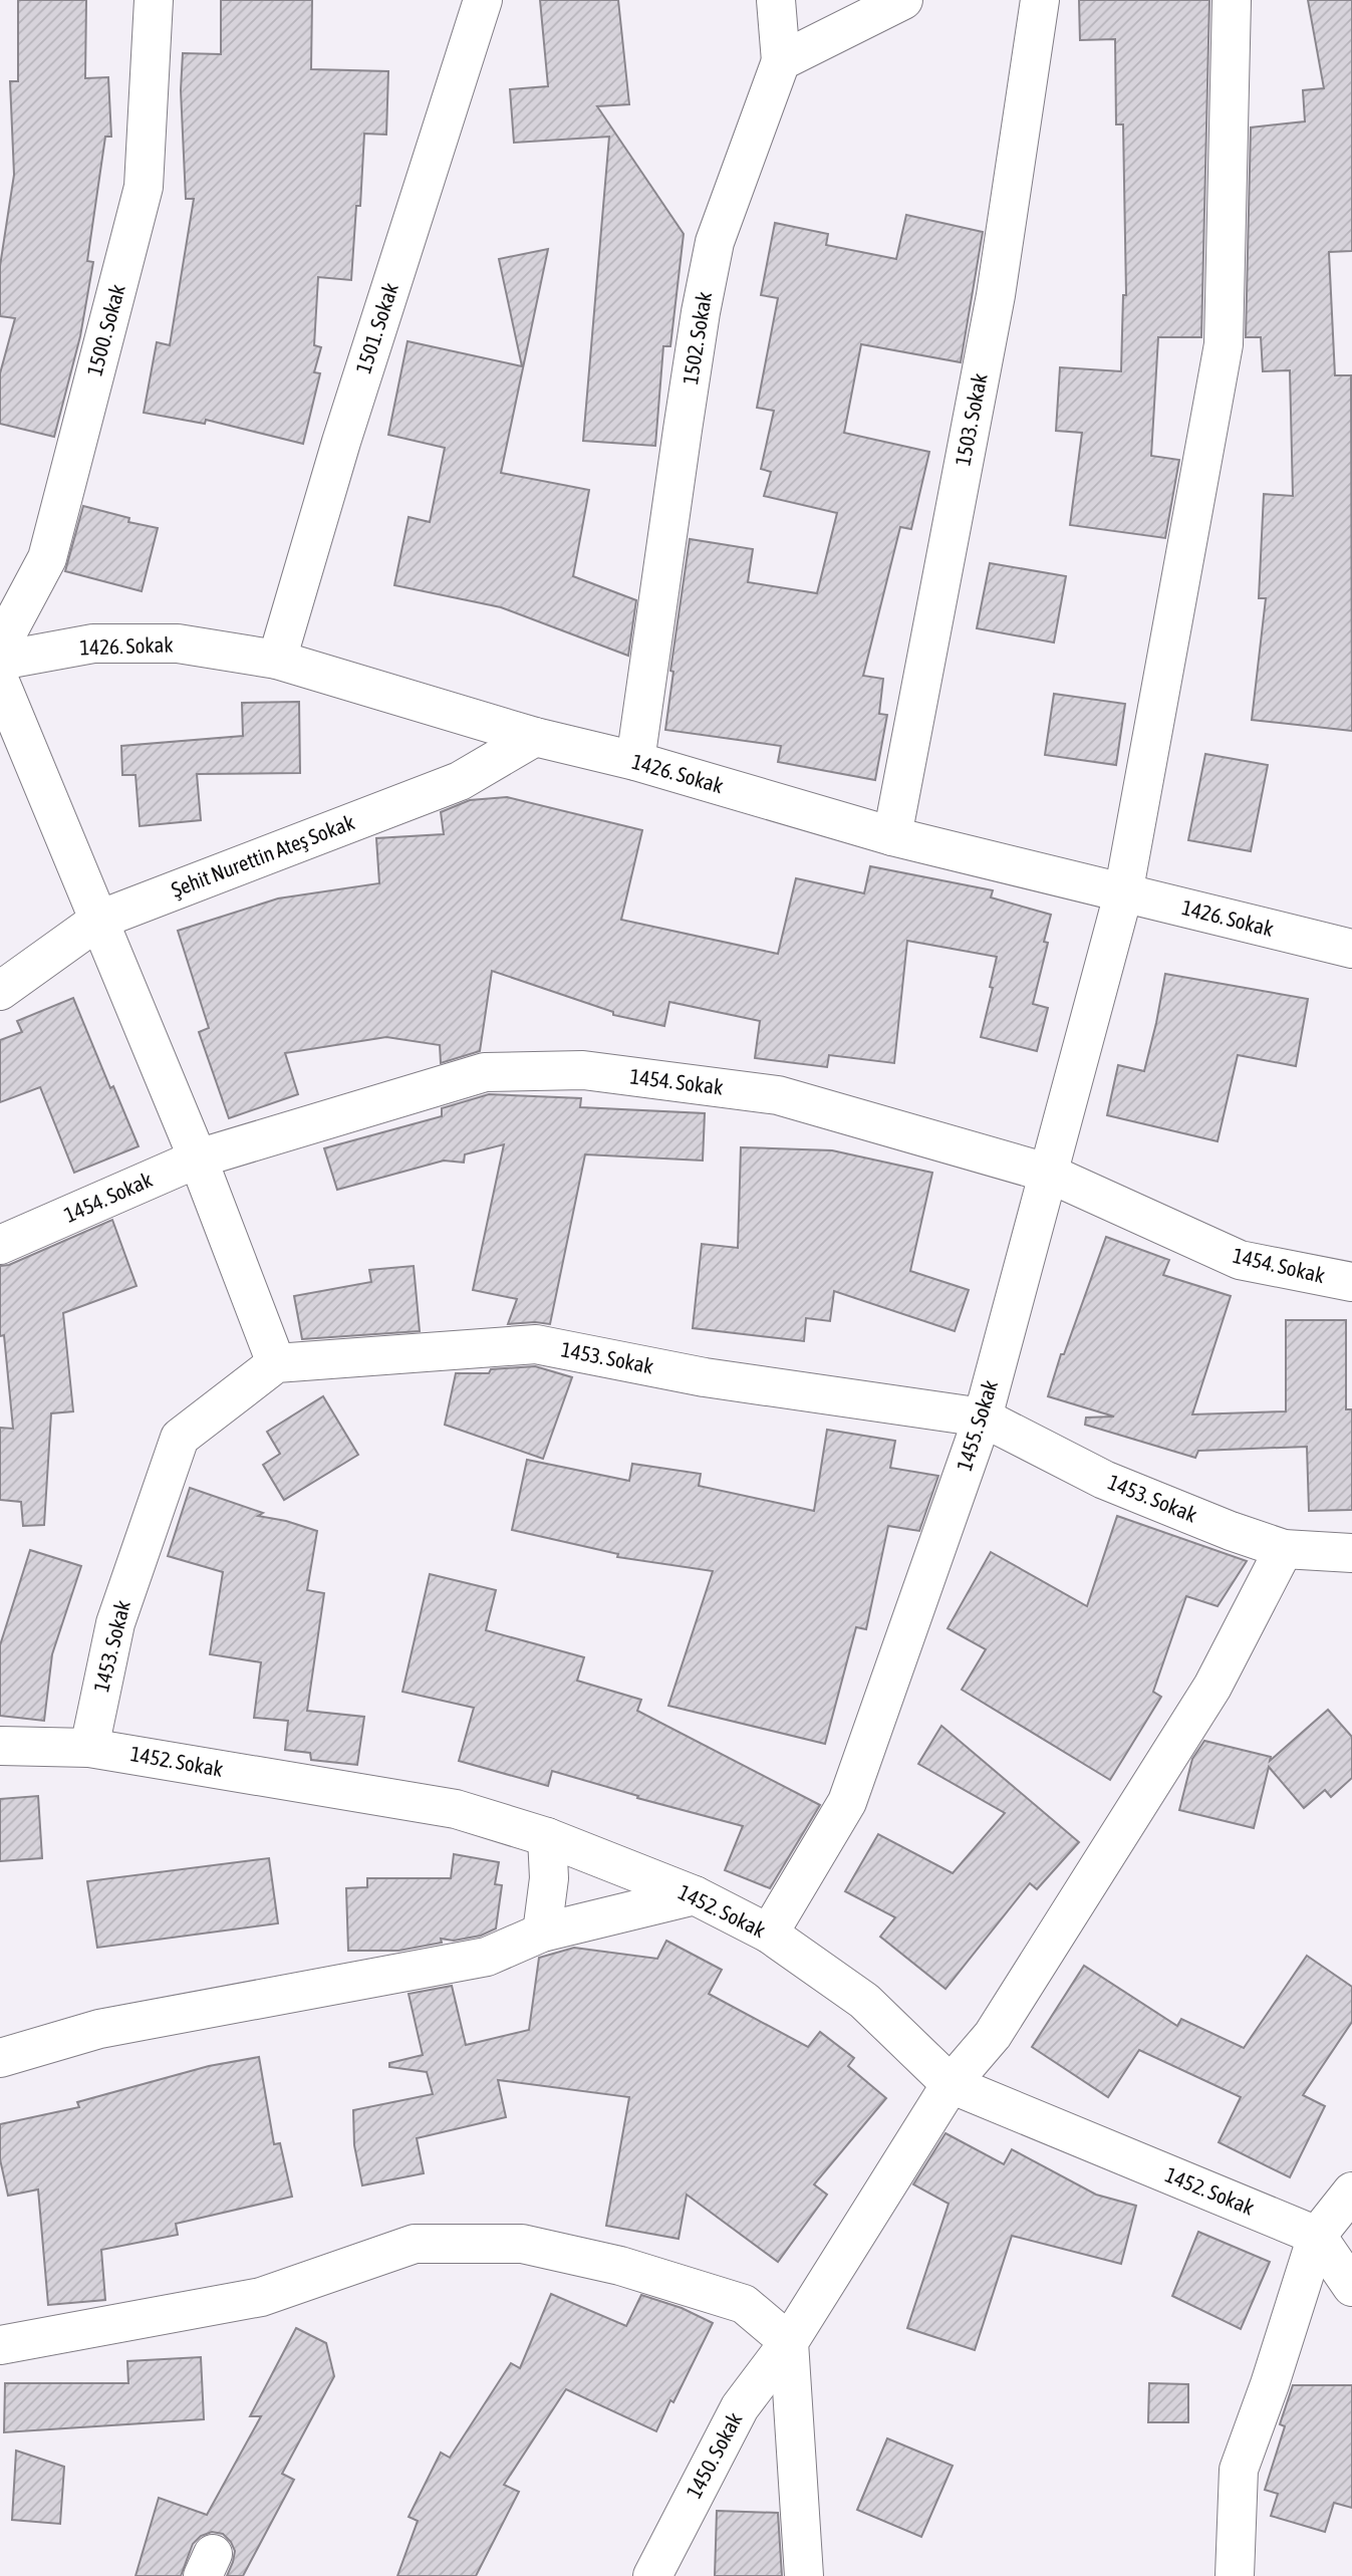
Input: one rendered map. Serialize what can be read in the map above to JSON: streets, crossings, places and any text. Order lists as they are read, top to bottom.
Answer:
{
  "streets": {
    "street": [
      "1501. Sokak",
      "1500. Sokak",
      "1502. Sokak",
      "1503. Sokak",
      "1426. Sokak",
      "Şehit Nurettin Ateş Sokak",
      "1454. Sokak",
      "1453. Sokak",
      "1455. Sokak",
      "1452. Sokak",
      "1450. Sokak"
    ]
  },
  "crossings": [
    ["1501. Sokak", "1426. Sokak"],
    ["1502. Sokak", "1426. Sokak"],
    ["1503. Sokak", "1426. Sokak"],
    ["1426. Sokak", "Şehit Nurettin Ateş Sokak"],
    ["1426. Sokak", "1455. Sokak"],
    ["1454. Sokak", "1455. Sokak"],
    ["1453. Sokak", "1455. Sokak"],
    ["1453. Sokak", "1452. Sokak"],
    ["1453. Sokak", "1450. Sokak"],
    ["1455. Sokak", "1452. Sokak"],
    ["1452. Sokak", "1450. Sokak"]
  ]
}
